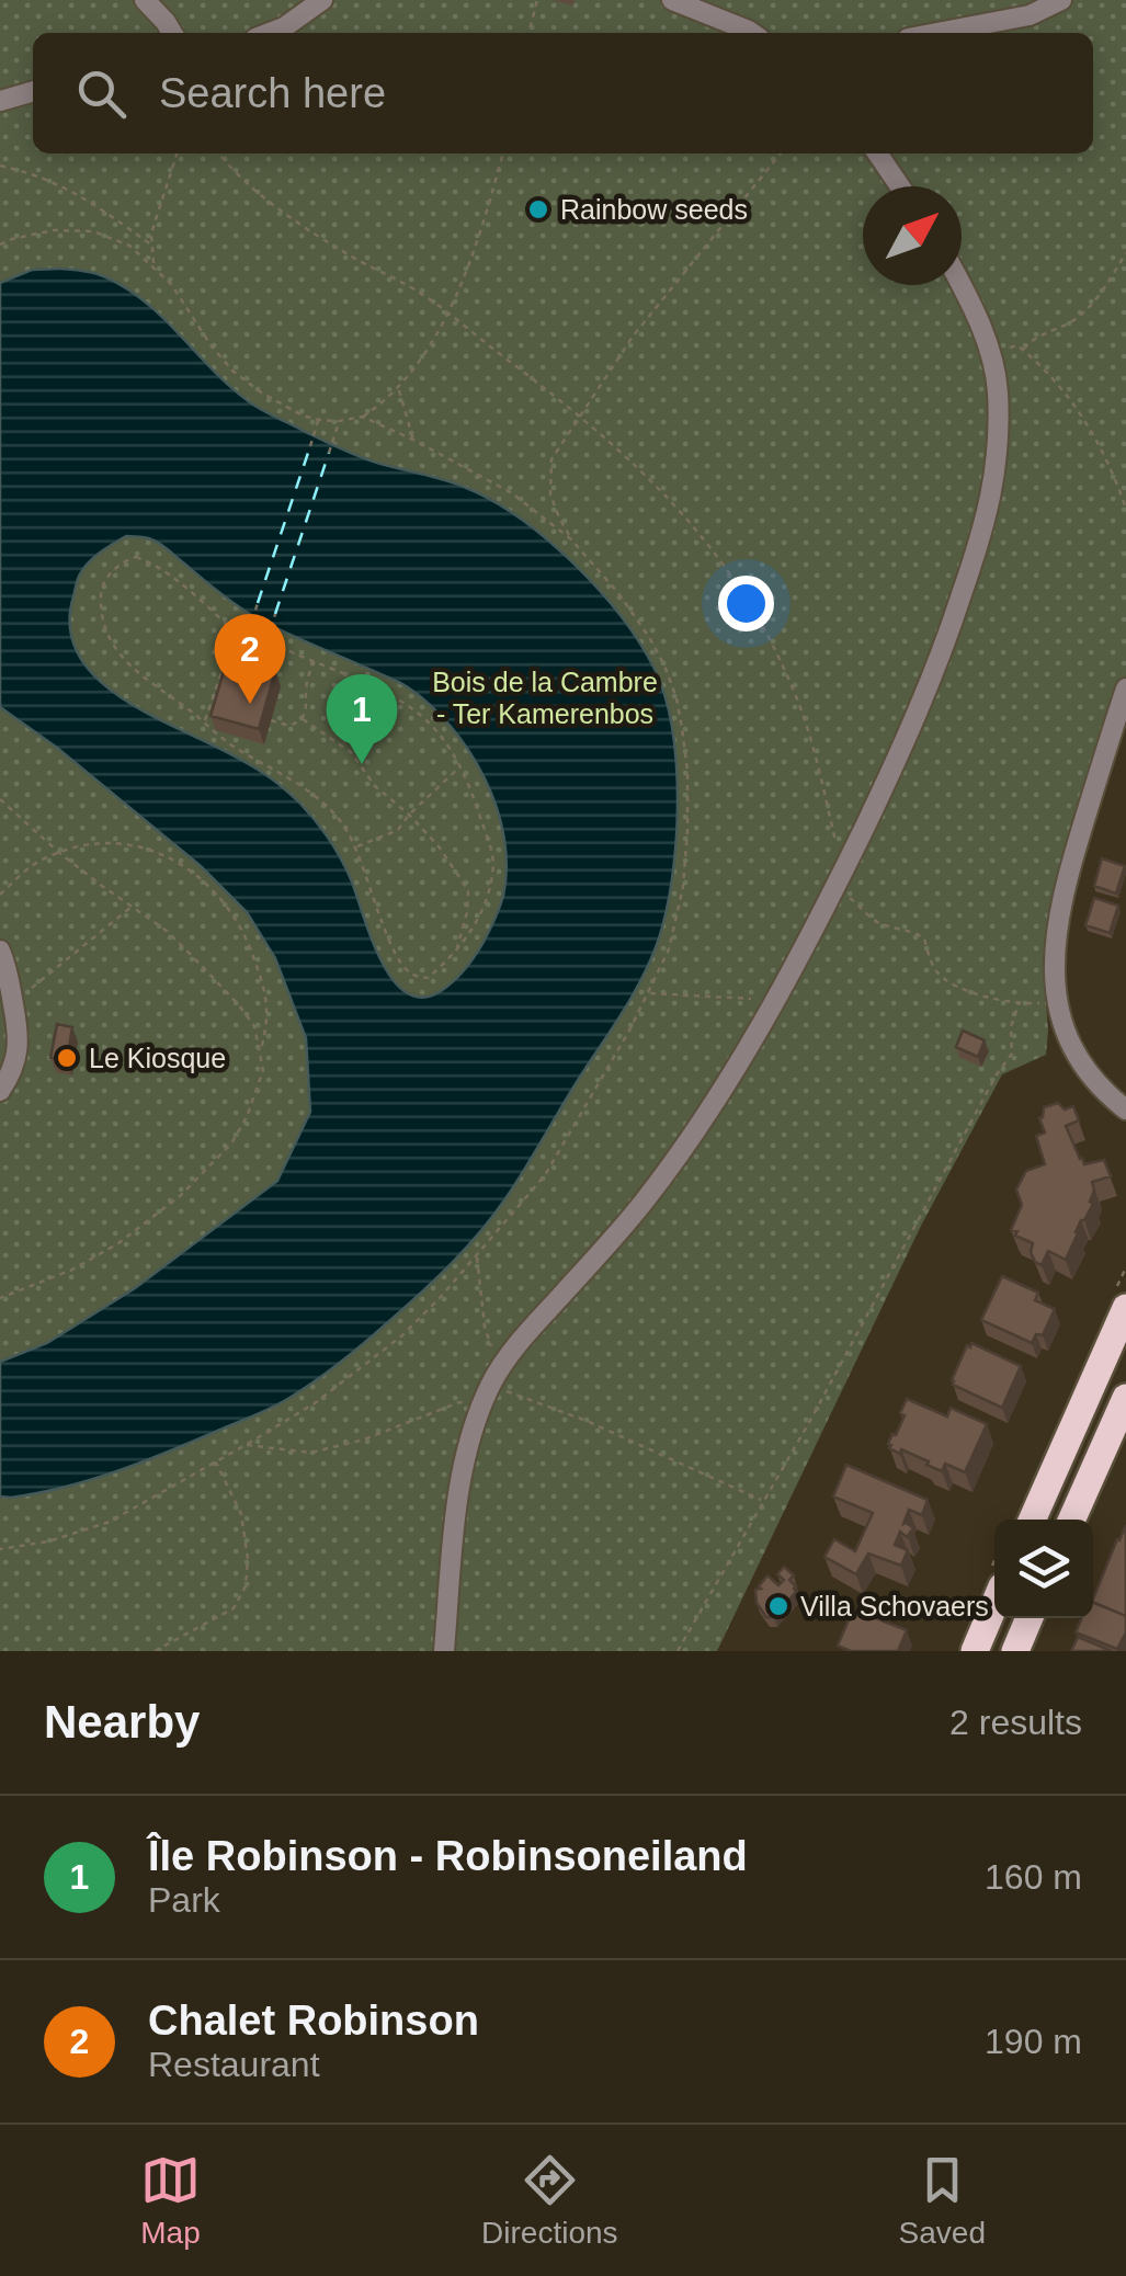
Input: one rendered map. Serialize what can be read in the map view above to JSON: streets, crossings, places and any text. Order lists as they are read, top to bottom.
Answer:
{
  "parks": ["Bois de la Cambre - Ter Kamerenbos"],
  "places": ["Rainbow seeds", "Le Kiosque", "Villa Schovaers"],
  "north": "top right",
  "page": {
    "search": "Search here",
    "pins": ["2", "1"],
    "heading": ["Nearby", "2 results"],
    "list": [
      {
        "mark": "1",
        "name": "Île Robinson - Robinsoneiland",
        "note": "Park",
        "value": "160 m"
      },
      {
        "mark": "2",
        "name": "Chalet Robinson",
        "note": "Restaurant",
        "value": "190 m"
      }
    ],
    "nav": ["Map", "Directions", "Saved"]
  }
}
